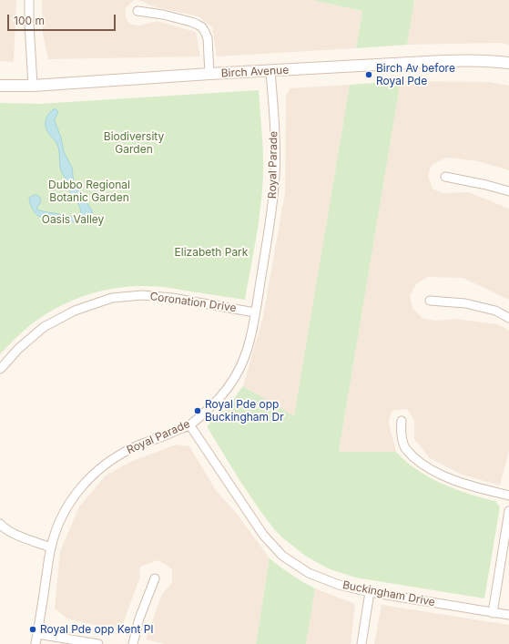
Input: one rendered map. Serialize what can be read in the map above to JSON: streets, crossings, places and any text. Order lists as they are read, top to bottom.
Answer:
{
  "streets": {
    "street": [
      "Birch Avenue",
      "Royal Parade",
      "Coronation Drive",
      "Buckingham Drive"
    ]
  },
  "crossings": [
    ["Birch Avenue", "Royal Parade"],
    ["Royal Parade", "Coronation Drive"],
    ["Royal Parade", "Buckingham Drive"]
  ],
  "parks": [
    "Biodiversity Garden",
    "Dubbo Regional Botanic Garden",
    "Oasis Valley",
    "Elizabeth Park"
  ],
  "places": ["Birch Av before Royal Pde", "Royal Pde opp Buckingham Dr", "Royal Pde opp Kent Pl"],
  "scale_bar": "100 m"
}
